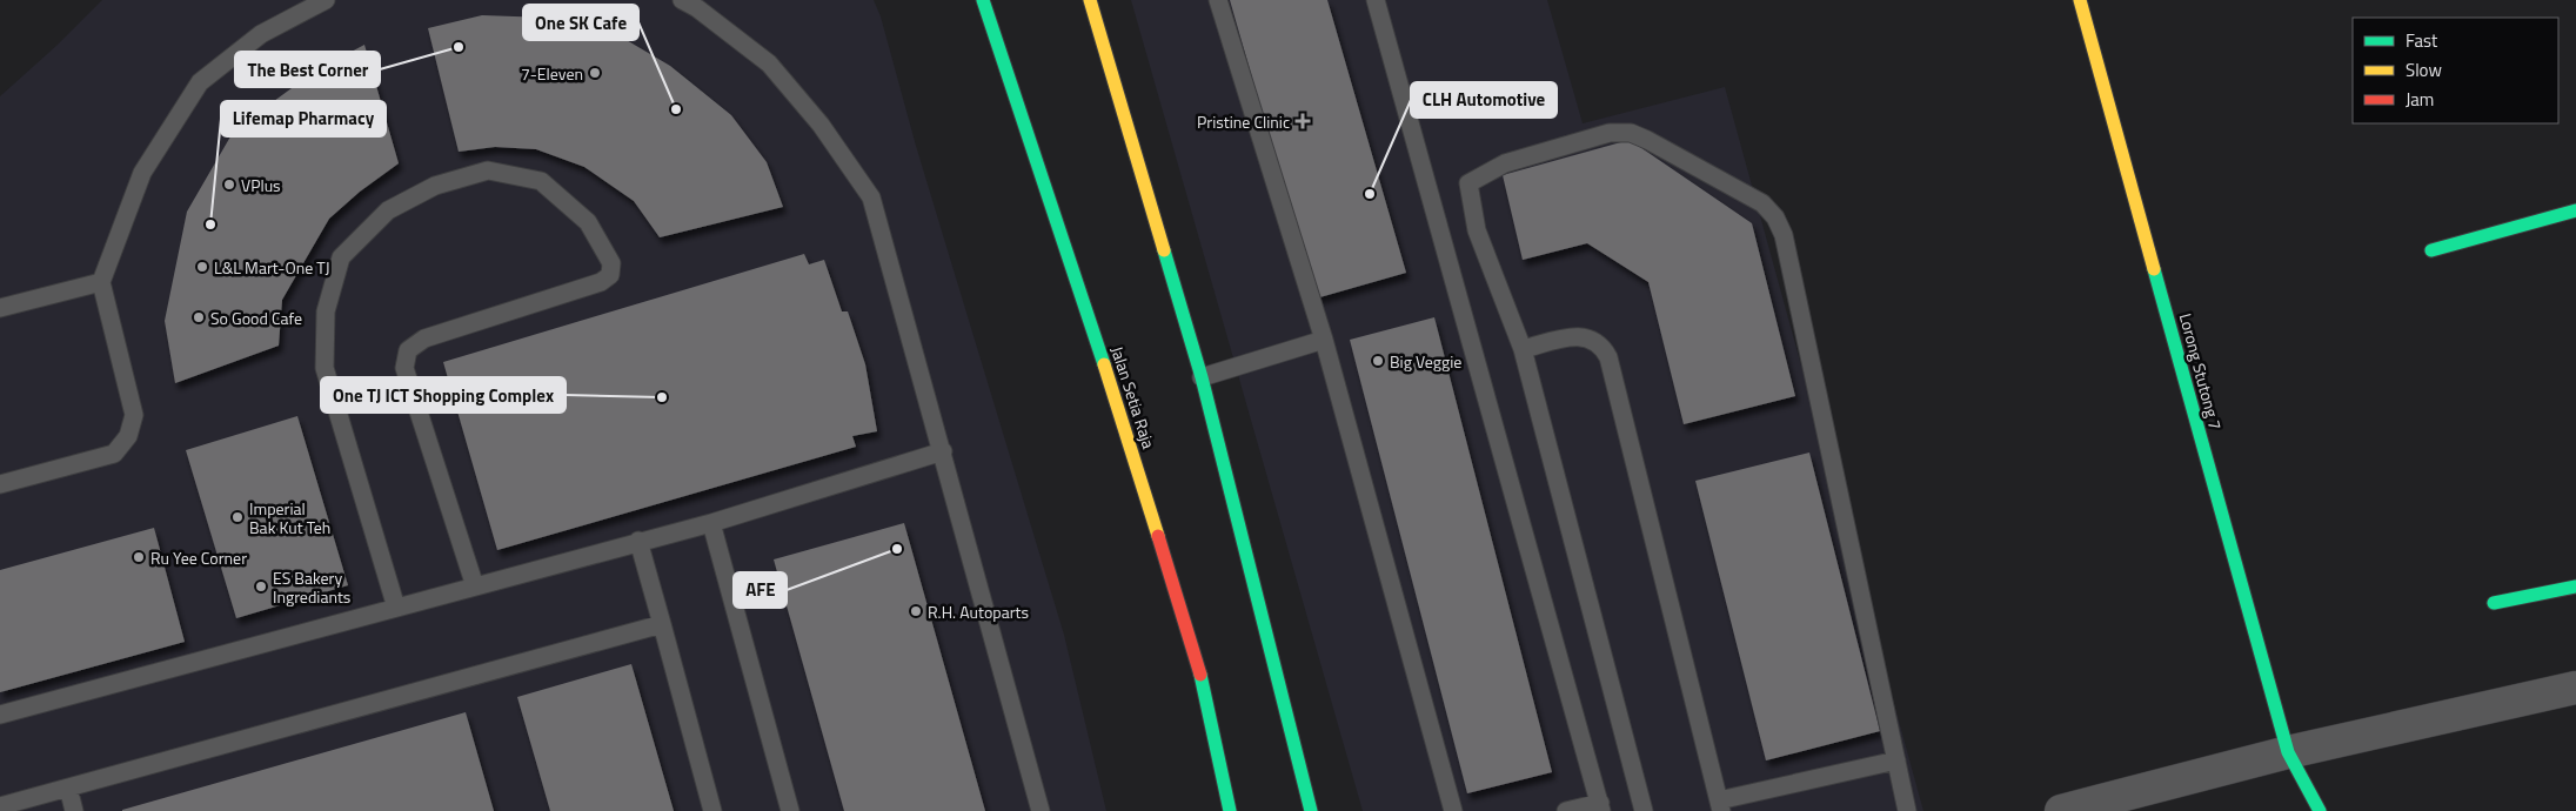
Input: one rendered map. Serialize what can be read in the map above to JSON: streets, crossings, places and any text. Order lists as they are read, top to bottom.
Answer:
{
  "streets": {
    "main road": ["Lorong Stutong 7", "Jalan Setia Raja"]
  },
  "places": {
    "other": [
      "The Best Corner",
      "7-Eleven",
      "One SK Cafe",
      "VPlus",
      "CLH Automotive",
      "Lifemap Pharmacy",
      "L&L Mart-One TJ",
      "So Good Cafe",
      "Big Veggie",
      "One TJ ICT Shopping Complex",
      "Imperial Bak Kut Teh",
      "AFE",
      "Ru Yee Corner",
      "ES Bakery Ingrediants",
      "R.H. Autoparts"
    ],
    "health": ["Pristine Clinic"]
  },
  "legend": ["Fast", "Slow", "Jam"]
}
